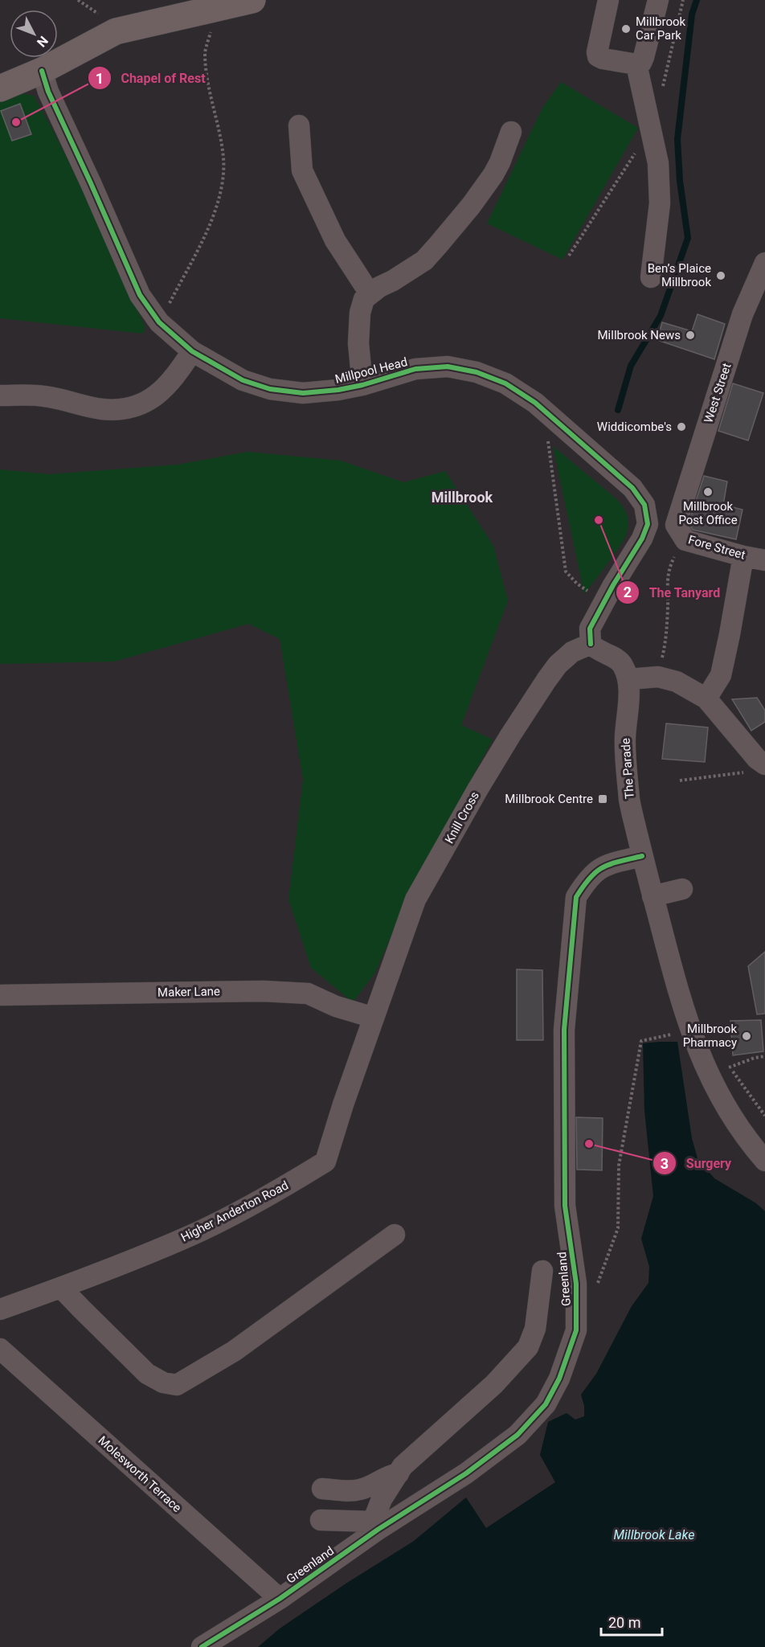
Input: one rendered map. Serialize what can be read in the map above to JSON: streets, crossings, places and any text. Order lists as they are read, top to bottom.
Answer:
{
  "streets": {
    "street": [
      "Millpool Head",
      "West Street",
      "Fore Street",
      "The Parade",
      "Knill Cross",
      "Maker Lane",
      "Higher Anderton Road",
      "Greenland",
      "Molesworth Terrace"
    ]
  },
  "crossings": [
    ["West Street", "Fore Street"],
    ["The Parade", "Greenland"],
    ["Knill Cross", "Maker Lane"],
    ["Knill Cross", "Higher Anderton Road"],
    ["Maker Lane", "Higher Anderton Road"],
    ["Greenland", "Molesworth Terrace"]
  ],
  "districts": ["Millbrook"],
  "water": ["Millbrook Lake"],
  "places": {
    "other": [
      "Millbrook Car Park",
      "Chapel of Rest",
      "Ben’s Plaice Millbrook",
      "Millbrook News",
      "Widdicombe's",
      "Millbrook Post Office",
      "The Tanyard",
      "Millbrook Pharmacy",
      "Surgery"
    ],
    "transit": ["Millbrook Centre"]
  },
  "scale_bar": "20 m",
  "north": "bottom right"
}
